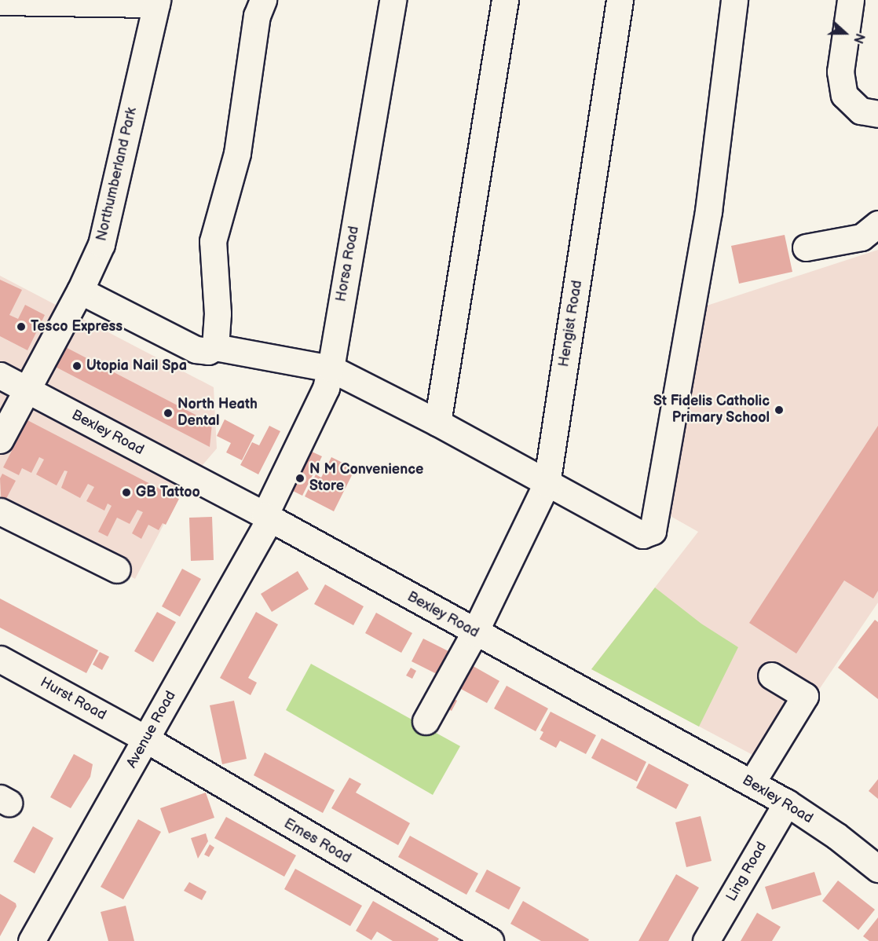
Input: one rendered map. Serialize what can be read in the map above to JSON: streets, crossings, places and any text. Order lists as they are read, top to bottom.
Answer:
{
  "streets": {
    "street": [
      "Northumberland Park",
      "Horsa Road",
      "Hengist Road",
      "Bexley Road",
      "Hurst Road",
      "Avenue Road",
      "Emes Road",
      "Ling Road"
    ]
  },
  "crossings": [
    ["Northumberland Park", "Bexley Road"],
    ["Horsa Road", "Bexley Road"],
    ["Horsa Road", "Avenue Road"],
    ["Hengist Road", "Bexley Road"],
    ["Bexley Road", "Avenue Road"],
    ["Bexley Road", "Ling Road"],
    ["Hurst Road", "Avenue Road"],
    ["Hurst Road", "Emes Road"],
    ["Avenue Road", "Emes Road"]
  ],
  "places": [
    "Tesco Express",
    "Utopia Nail Spa",
    "St Fidelis Catholic Primary School",
    "North Heath Dental",
    "N M Convenience Store",
    "GB Tattoo"
  ],
  "north": "right"
}
